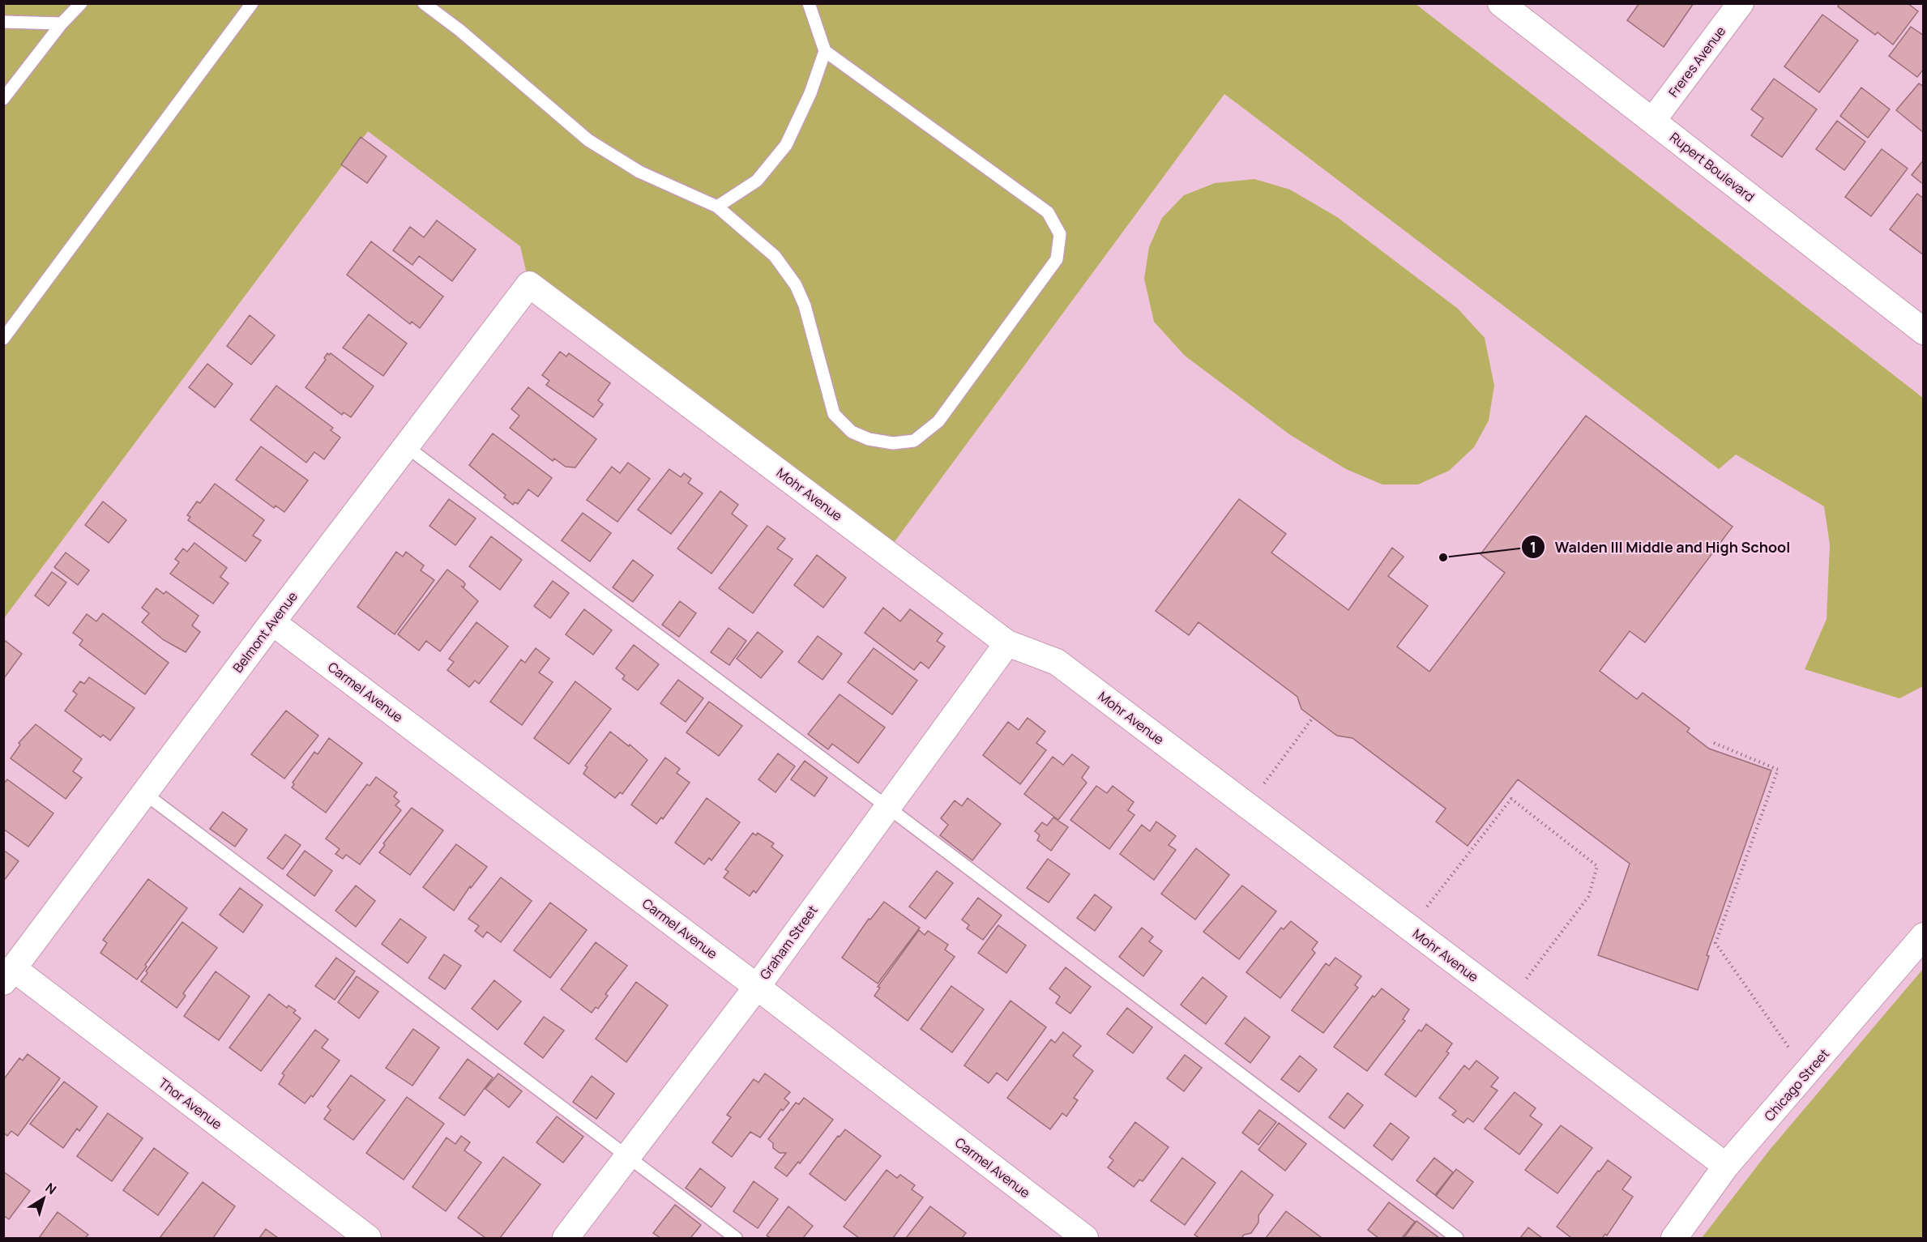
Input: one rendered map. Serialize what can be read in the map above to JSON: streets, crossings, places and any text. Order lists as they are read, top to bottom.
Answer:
{
  "streets": {
    "street": [
      "Freres Avenue",
      "Rupert Boulevard",
      "Mohr Avenue",
      "Belmont Avenue",
      "Carmel Avenue",
      "Graham Street",
      "Chicago Street",
      "Thor Avenue"
    ]
  },
  "crossings": [
    ["Freres Avenue", "Rupert Boulevard"],
    ["Mohr Avenue", "Belmont Avenue"],
    ["Mohr Avenue", "Graham Street"],
    ["Mohr Avenue", "Chicago Street"],
    ["Belmont Avenue", "Carmel Avenue"],
    ["Belmont Avenue", "Thor Avenue"],
    ["Carmel Avenue", "Graham Street"]
  ],
  "places": ["Walden III Middle and High School"],
  "north": "top right"
}
